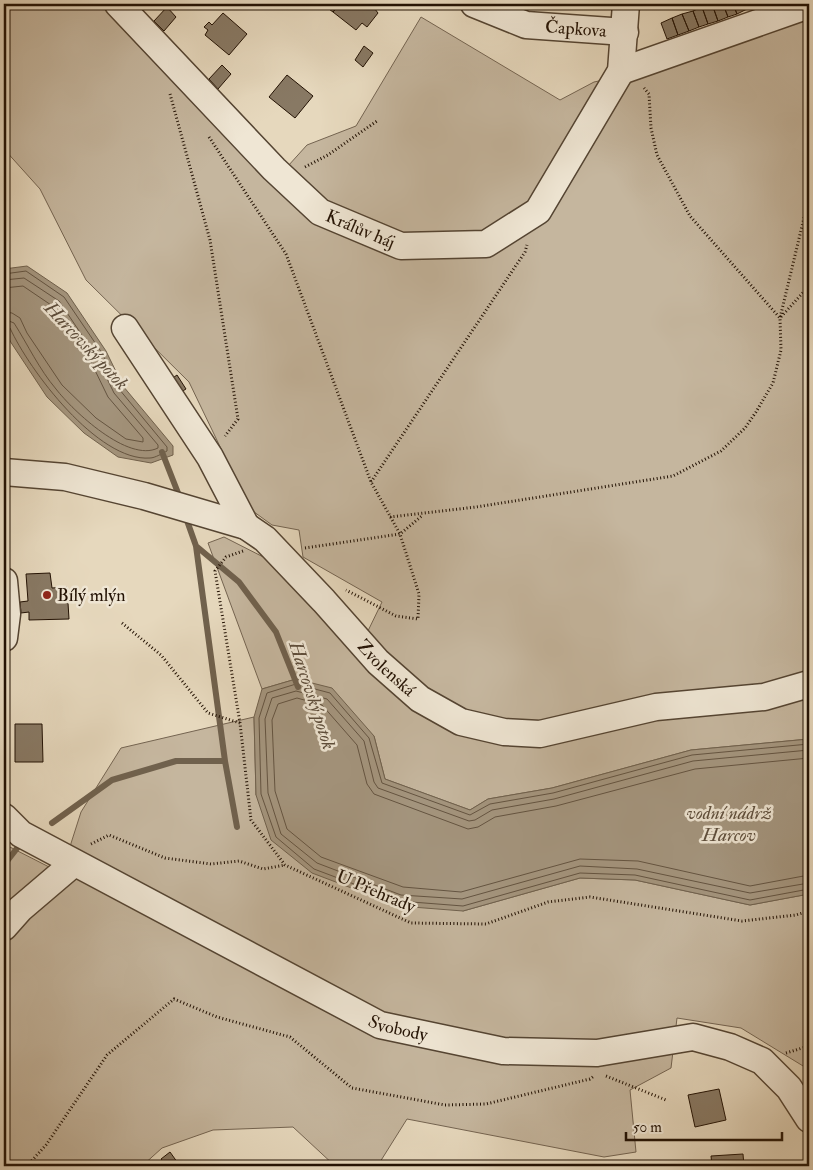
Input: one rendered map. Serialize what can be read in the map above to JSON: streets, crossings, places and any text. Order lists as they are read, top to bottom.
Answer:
{
  "streets": {
    "street": [
      "Čapkova",
      "Králův háj",
      "Zvolenská",
      "Svobody"
    ],
    "path": ["U Přehrady"]
  },
  "crossings": [
    ["Čapkova", "Králův háj"]
  ],
  "water": ["Harcovský potok", "vodní nádrž Harcov"],
  "places": ["Bílý mlýn"],
  "scale_bar": "50 m"
}
